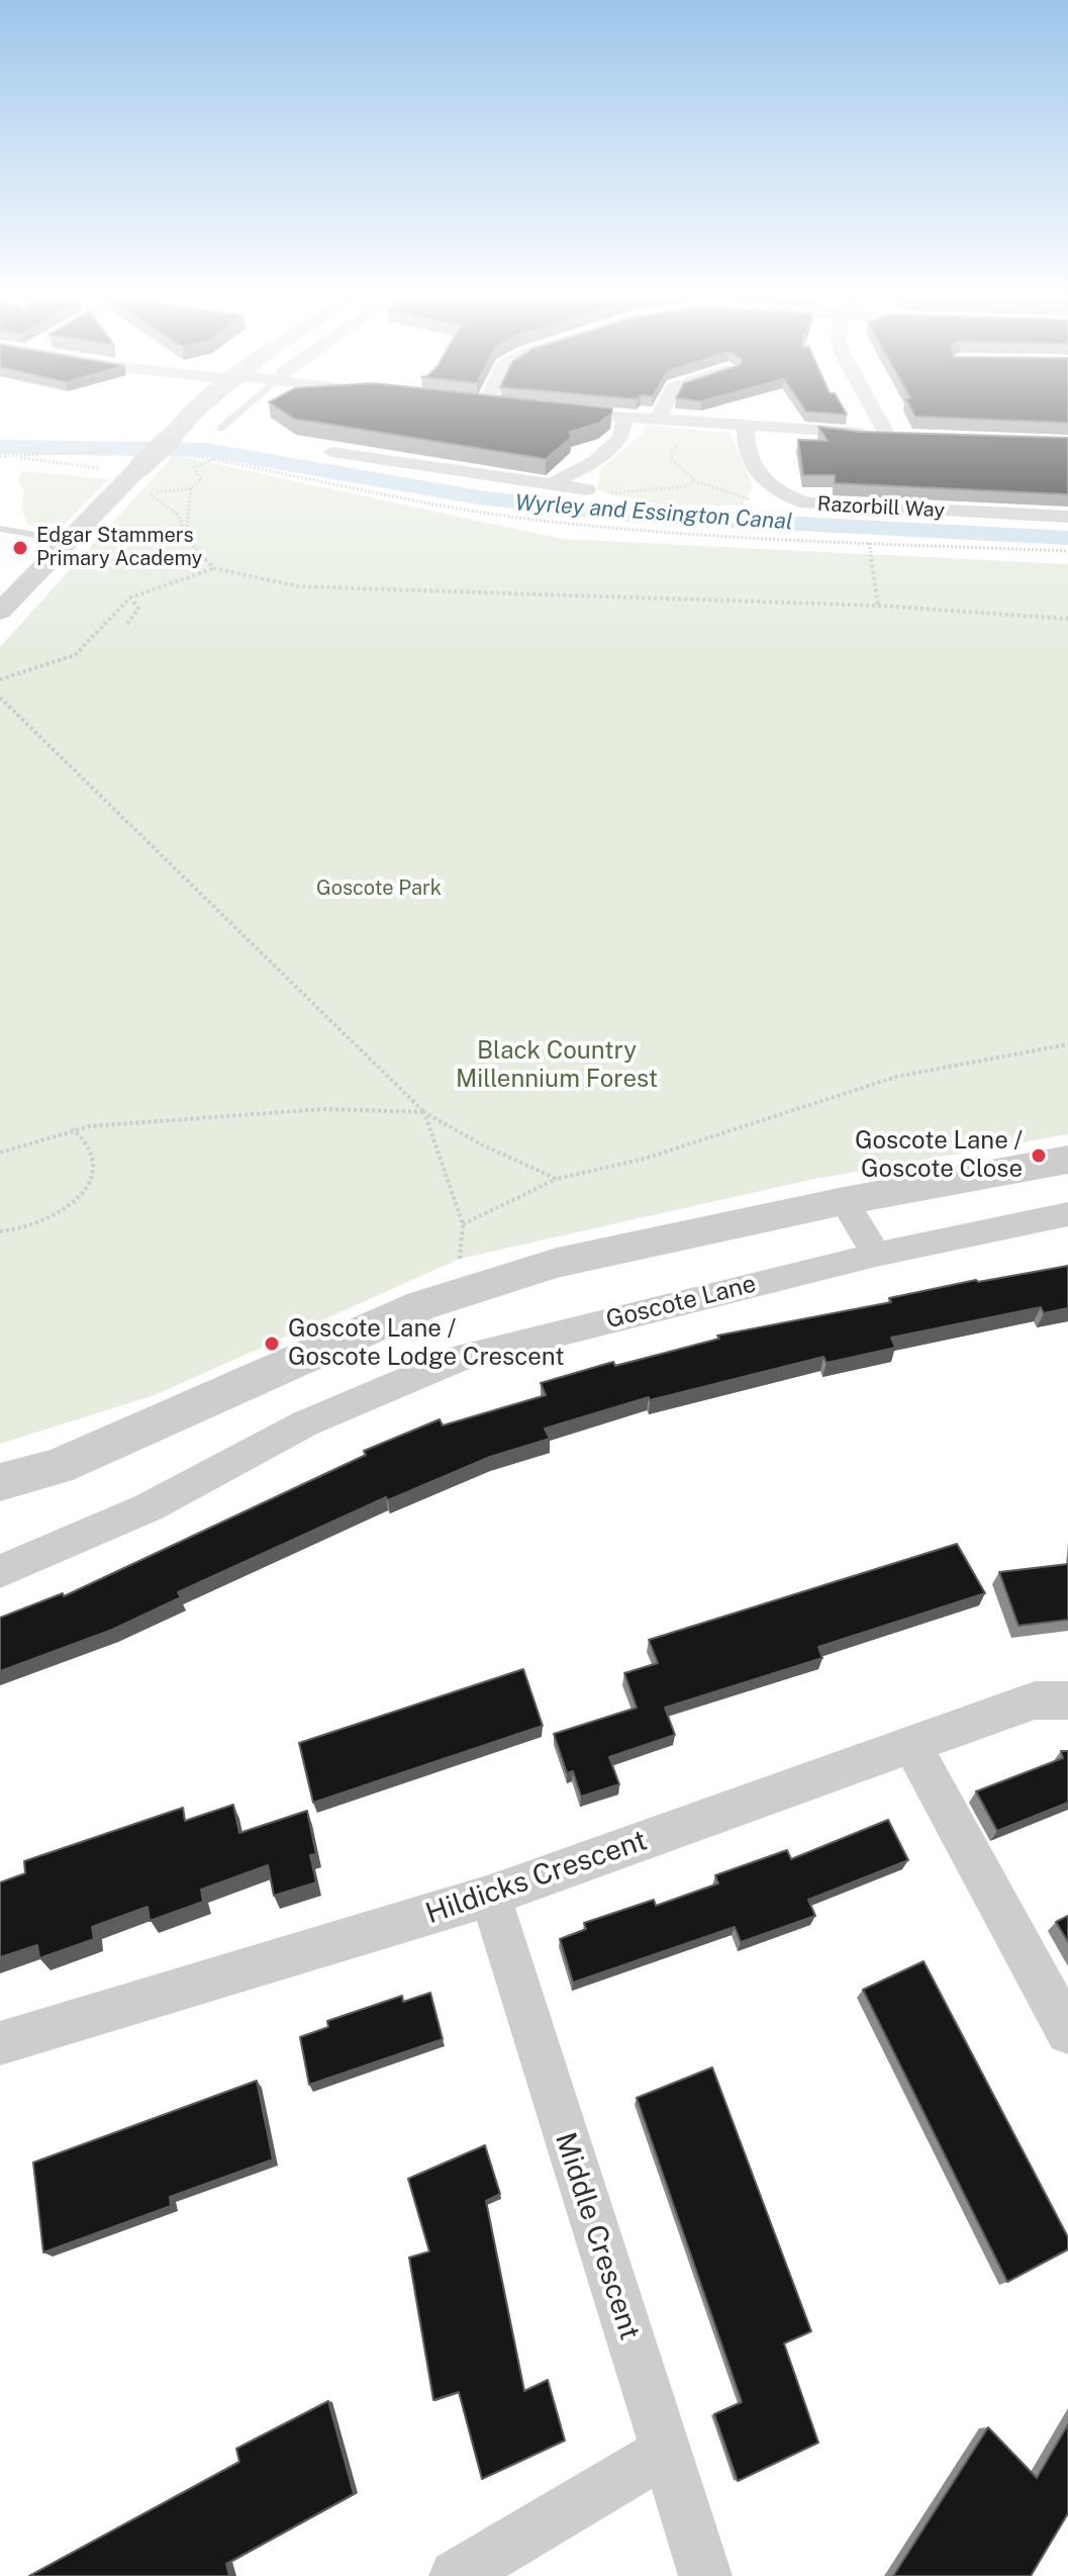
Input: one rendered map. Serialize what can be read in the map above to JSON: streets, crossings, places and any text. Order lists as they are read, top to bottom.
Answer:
{
  "streets": {
    "street": [
      "Razorbill Way",
      "Goscote Lane",
      "Hildicks Crescent",
      "Middle Crescent"
    ]
  },
  "crossings": [
    ["Hildicks Crescent", "Middle Crescent"]
  ],
  "water": ["Wyrley and Essington Canal"],
  "parks": ["Goscote Park", "Black Country Millennium Forest"],
  "places": ["Edgar Stammers Primary Academy", "Goscote Lane / Goscote Close", "Goscote Lane / Goscote Lodge Crescent"]
}
